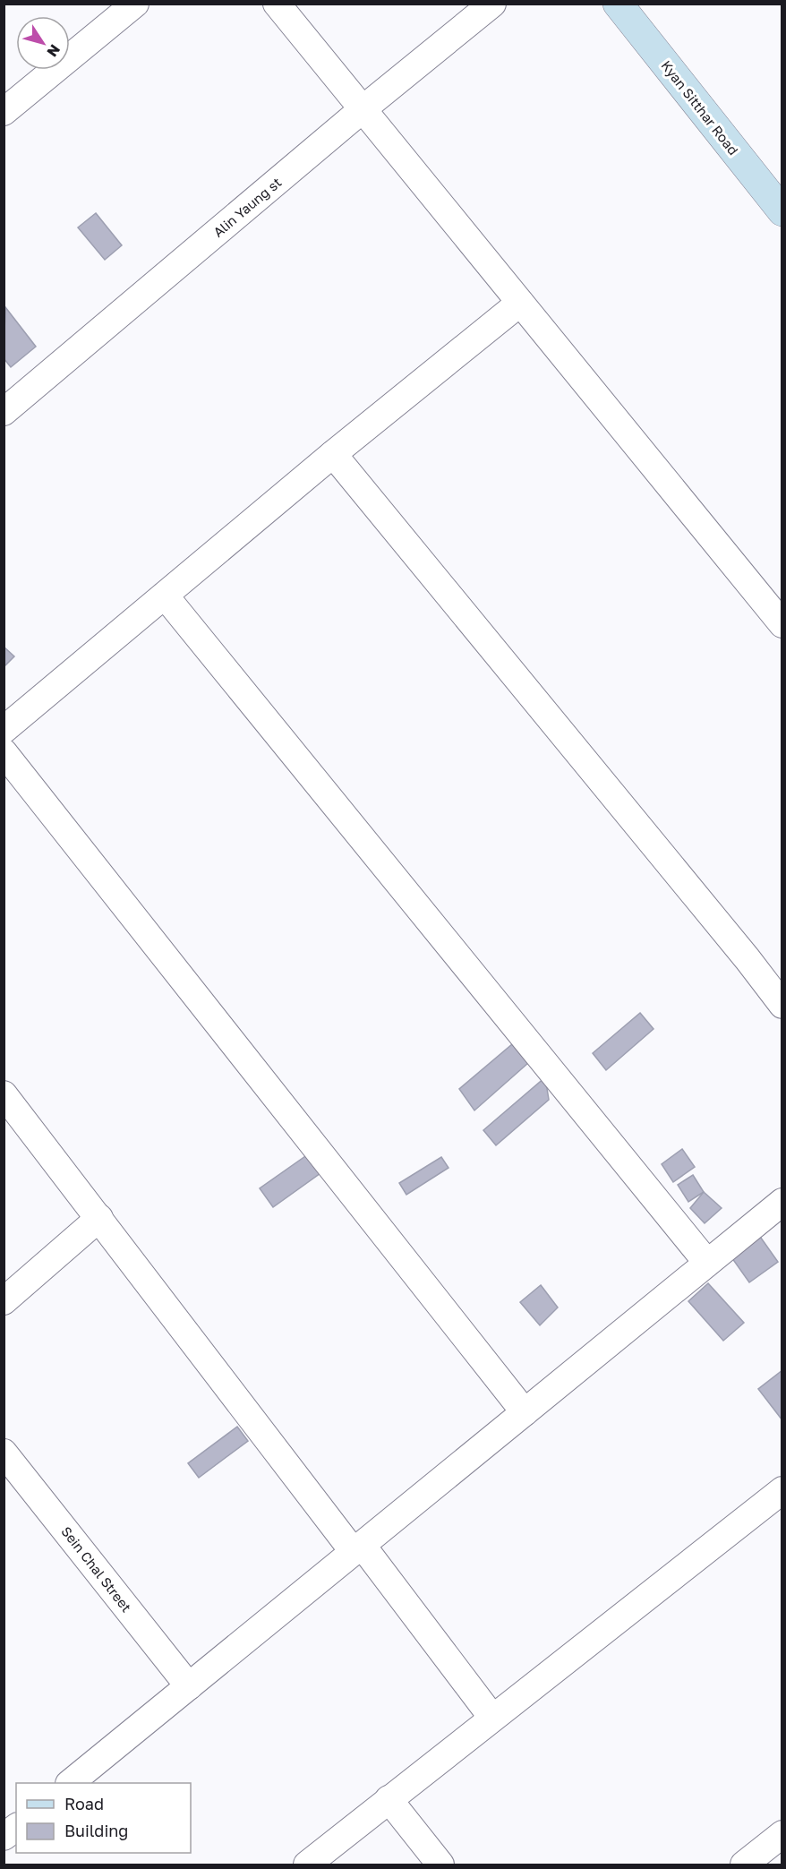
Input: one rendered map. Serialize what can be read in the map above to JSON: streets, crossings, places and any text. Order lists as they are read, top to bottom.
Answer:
{
  "streets": {
    "main road": ["Kyan Sitthar Road"],
    "street": ["Alin Yaung st", "Sein Chal Street"]
  },
  "legend": ["Road", "Building"],
  "north": "bottom right"
}
